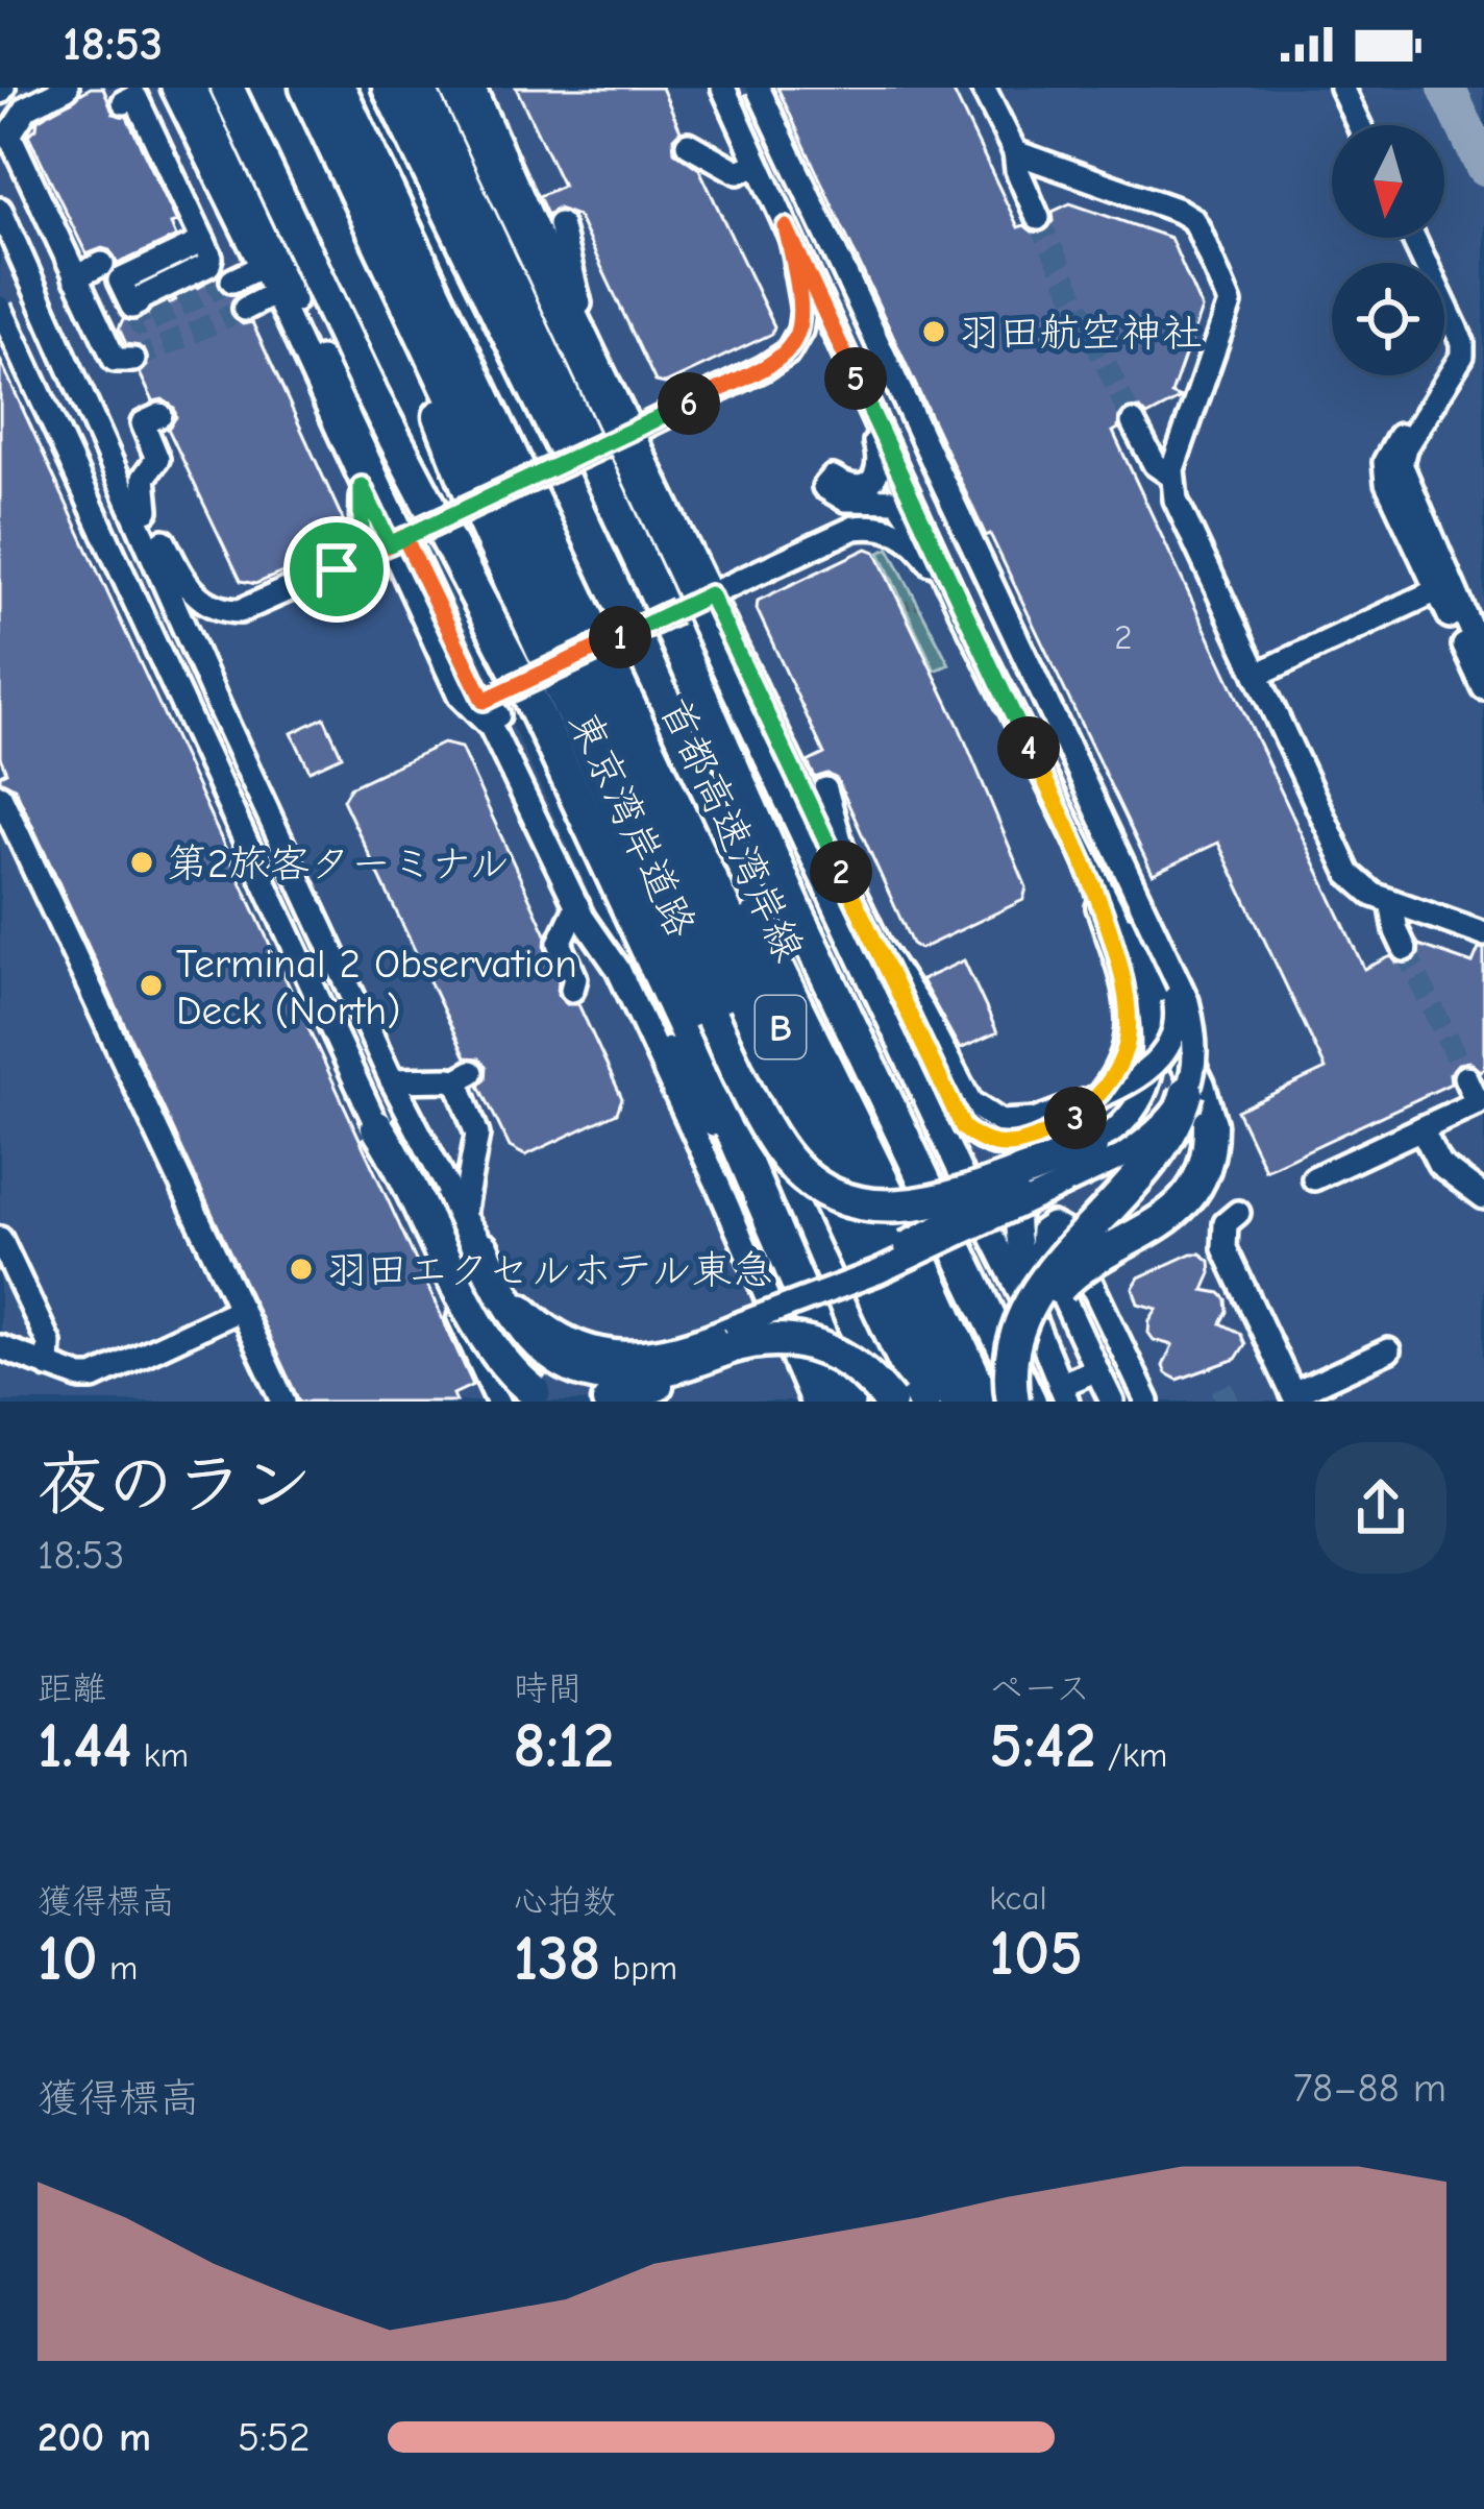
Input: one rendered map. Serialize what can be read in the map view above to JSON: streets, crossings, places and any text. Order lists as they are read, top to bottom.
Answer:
{
  "streets": {
    "highway": ["東京湾岸道路", "首都高速湾岸線", "B"]
  },
  "places": [
    "羽田航空神社",
    "第2旅客ターミナル",
    "Terminal 2 Observation Deck (North)",
    "羽田エクセルホテル東急"
  ],
  "house_numbers": ["2"],
  "north": "bottom",
  "page": {
    "status": "18:53",
    "pins": [
      "5",
      "6",
      "1",
      "4",
      "2",
      "3"
    ],
    "heading": ["夜のラン", "18:53"],
    "stats": [
      ["距離", "1.44 km"],
      ["時間", "8:12"],
      ["ペース", "5:42 /km"],
      ["獲得標高", "10 m"],
      ["心拍数", "138 bpm"],
      ["kcal", "105"]
    ],
    "chart": ["獲得標高", "78–88 m"],
    "list": [
      {
        "name": "200 m",
        "note": "5:52"
      }
    ]
  }
}
